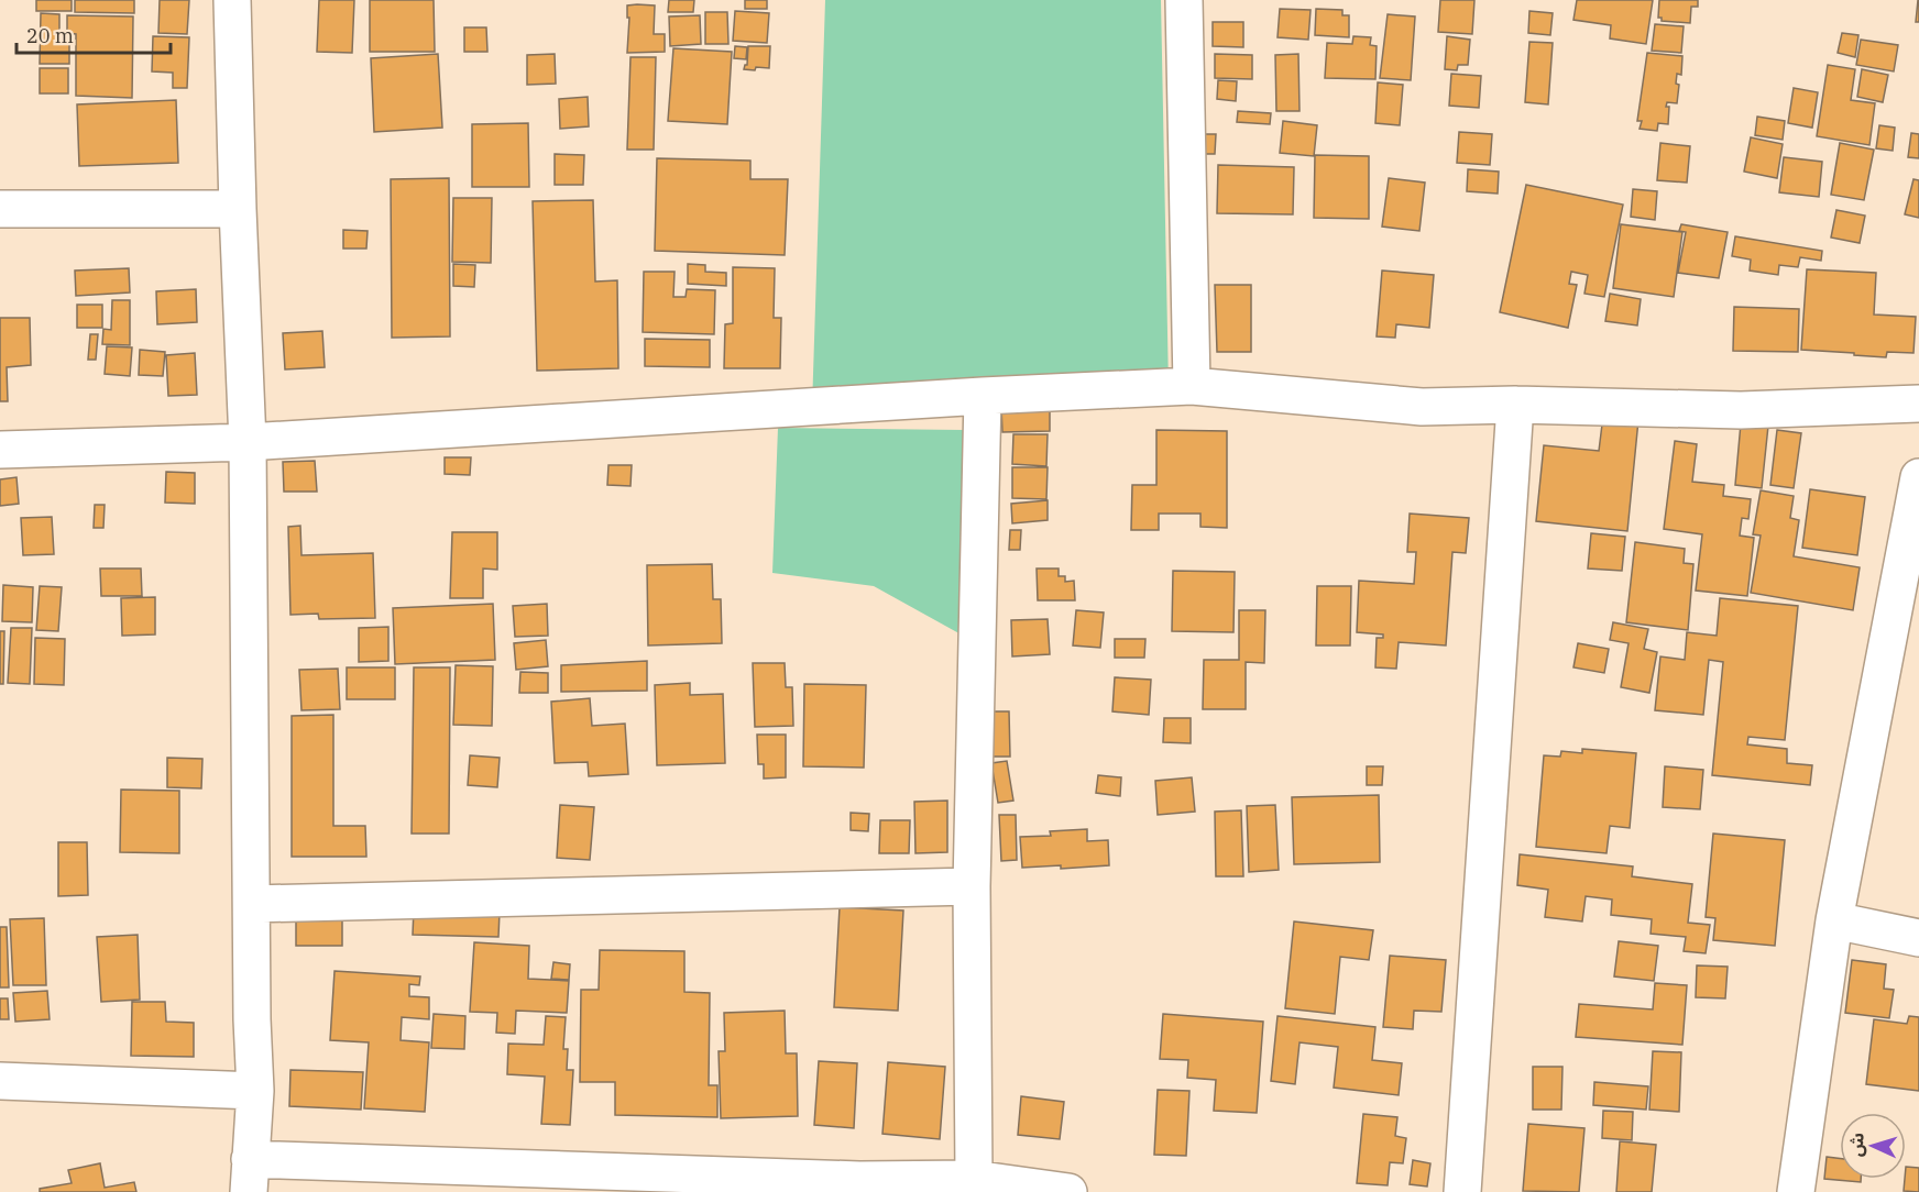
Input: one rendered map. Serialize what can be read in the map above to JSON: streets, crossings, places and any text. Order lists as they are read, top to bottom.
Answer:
{
  "scale_bar": "20 m",
  "north": "left"
}
